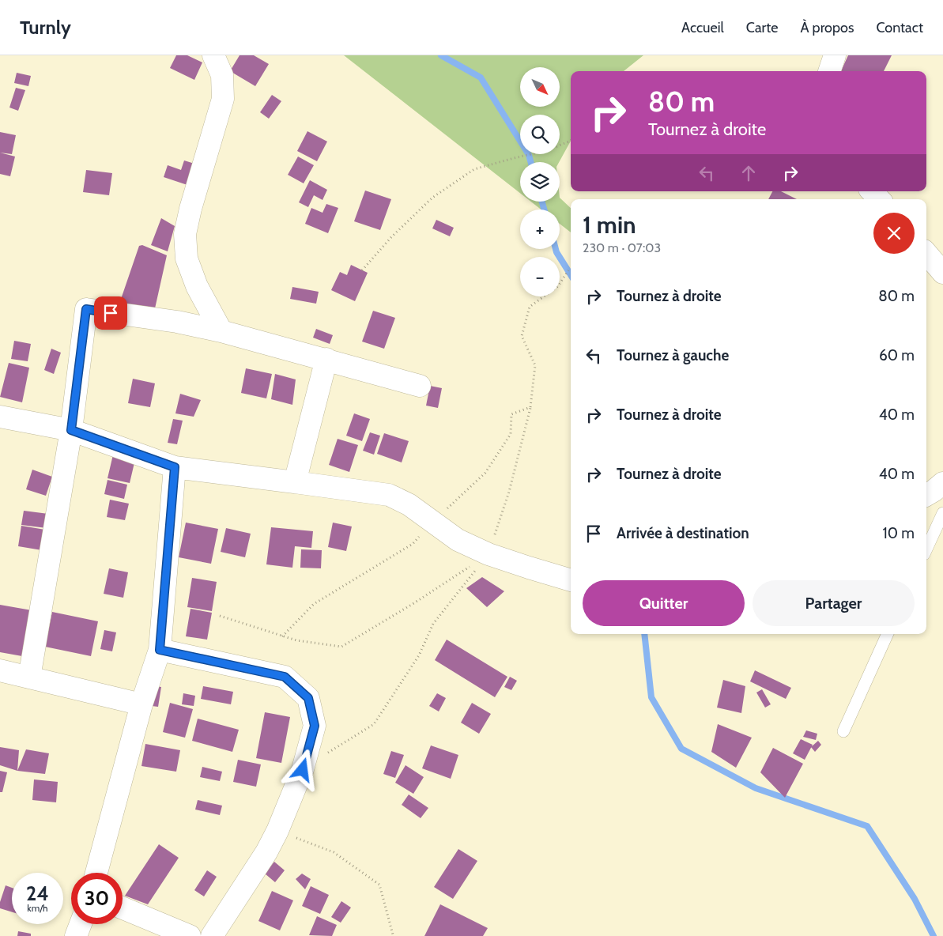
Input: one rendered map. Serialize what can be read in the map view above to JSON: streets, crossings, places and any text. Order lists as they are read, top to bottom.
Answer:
{
  "north": "bottom right",
  "page": {
    "header": "Turnly",
    "nav": [
      "Accueil",
      "Carte",
      "À propos",
      "Contact"
    ],
    "map_buttons": ["+", "−"],
    "turn": ["80 m", "Tournez à droite"],
    "heading": ["1 min", "230 m · 07:03"],
    "list": [
      {
        "name": "Tournez à droite",
        "value": "80 m"
      },
      {
        "name": "Tournez à gauche",
        "value": "60 m"
      },
      {
        "name": "Tournez à droite",
        "value": "40 m"
      },
      {
        "name": "Tournez à droite",
        "value": "40 m"
      },
      {
        "name": "Arrivée à destination",
        "value": "10 m"
      }
    ],
    "buttons": ["Quitter", "Partager"],
    "speed": "24 km/h",
    "limit": "30"
  }
}
